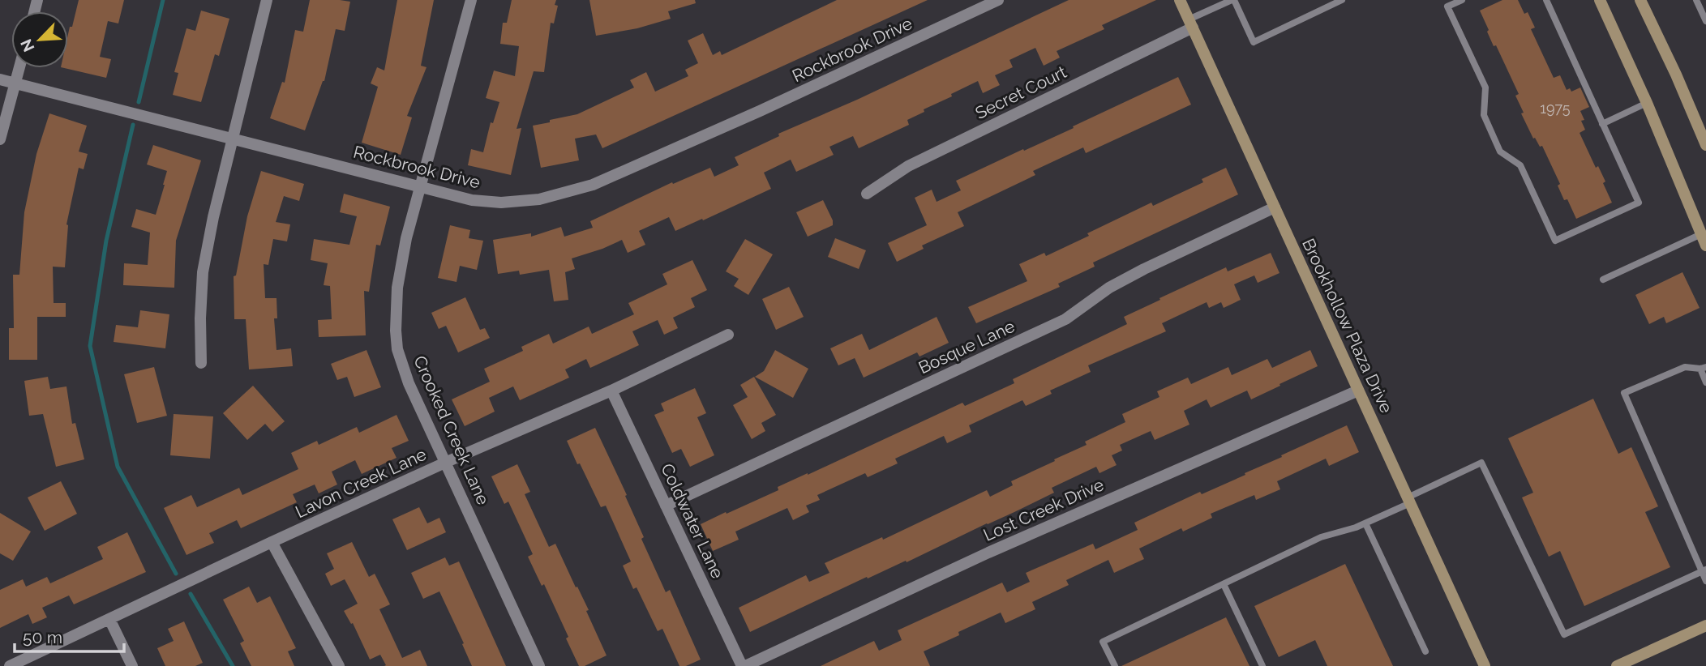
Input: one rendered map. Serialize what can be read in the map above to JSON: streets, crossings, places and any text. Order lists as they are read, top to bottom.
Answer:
{
  "streets": {
    "street": [
      "Rockbrook Drive",
      "Secret Court",
      "Brookhollow Plaza Drive",
      "Bosque Lane",
      "Crooked Creek Lane",
      "Lavon Creek Lane",
      "Lost Creek Drive",
      "Coldwater Lane"
    ]
  },
  "crossings": [
    ["Rockbrook Drive", "Crooked Creek Lane"],
    ["Secret Court", "Brookhollow Plaza Drive"],
    ["Brookhollow Plaza Drive", "Bosque Lane"],
    ["Brookhollow Plaza Drive", "Lost Creek Drive"],
    ["Bosque Lane", "Coldwater Lane"],
    ["Crooked Creek Lane", "Lavon Creek Lane"],
    ["Lavon Creek Lane", "Coldwater Lane"],
    ["Lost Creek Drive", "Coldwater Lane"]
  ],
  "house_numbers": ["1975"],
  "scale_bar": "50 m",
  "north": "bottom left"
}
